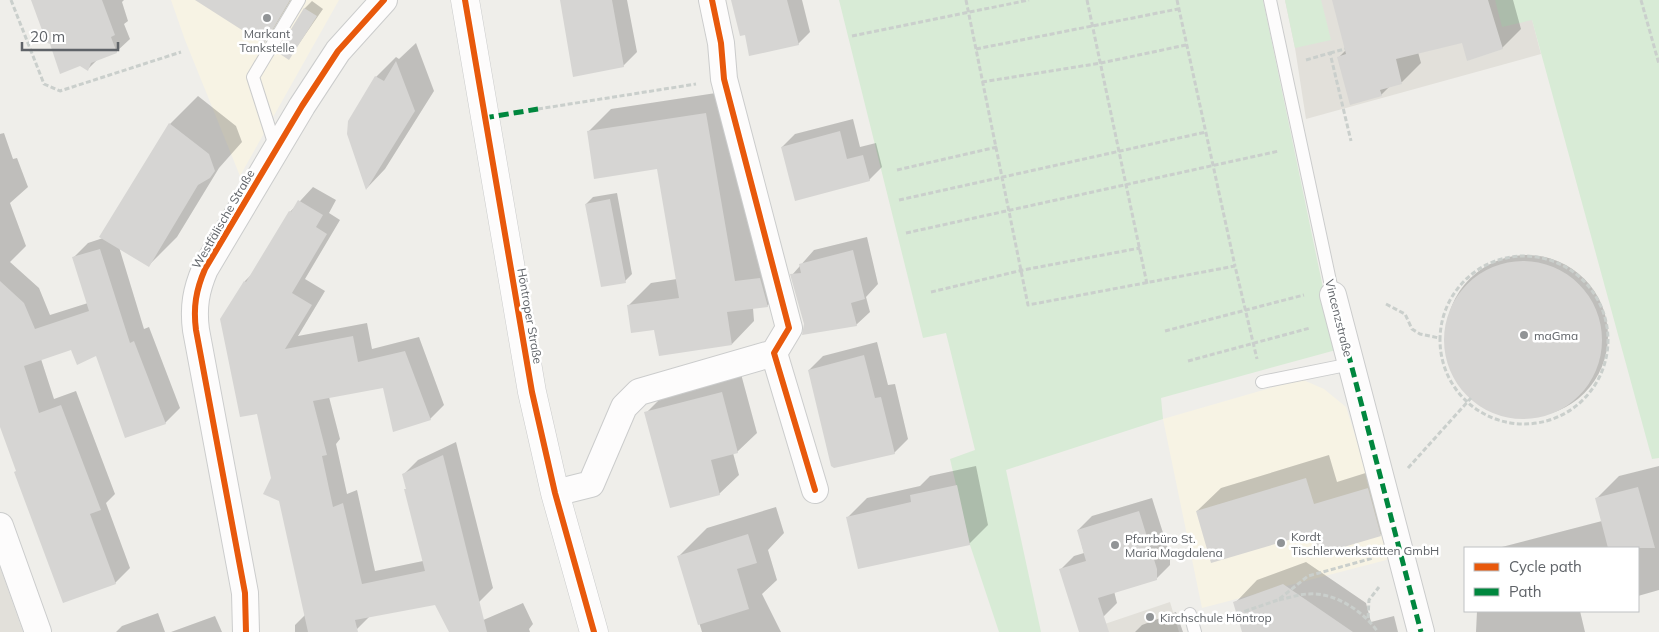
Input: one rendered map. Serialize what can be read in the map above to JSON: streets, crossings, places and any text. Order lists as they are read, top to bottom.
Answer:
{
  "streets": {
    "street": ["Westfälische Straße", "Höntroper Straße", "Vincenzstraße"]
  },
  "places": [
    "Markant Tankstelle",
    "maGma",
    "Kordt Tischlerwerkstätten GmbH",
    "Pfarrbüro St. Maria Magdalena",
    "Kirchschule Höntrop"
  ],
  "legend": ["Cycle path", "Path"],
  "scale_bar": "20 m"
}
